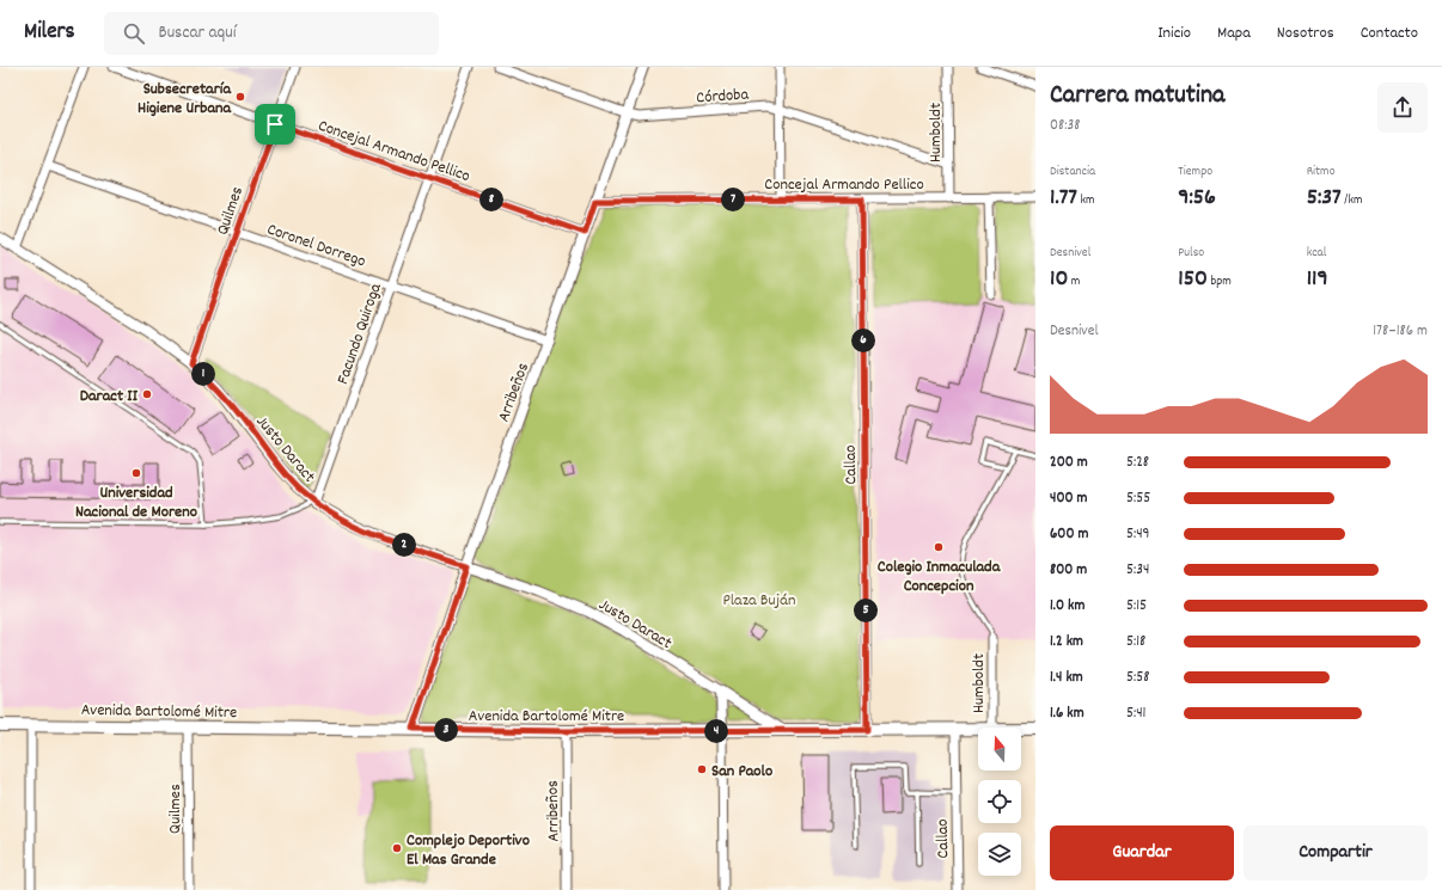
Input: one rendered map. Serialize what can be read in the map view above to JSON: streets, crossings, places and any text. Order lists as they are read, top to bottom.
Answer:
{
  "streets": {
    "main road": ["Avenida Bartolomé Mitre"],
    "street": [
      "Córdoba",
      "Humboldt",
      "Concejal Armando Pellico",
      "Quilmes",
      "Coronel Dorrego",
      "Facundo Quiroga",
      "Arribeños",
      "Justo Daract",
      "Callao"
    ]
  },
  "crossings": [
    ["Córdoba", "Humboldt"],
    ["Córdoba", "Arribeños"],
    ["Humboldt", "Concejal Armando Pellico"],
    ["Concejal Armando Pellico", "Quilmes"],
    ["Concejal Armando Pellico", "Facundo Quiroga"],
    ["Concejal Armando Pellico", "Arribeños"],
    ["Concejal Armando Pellico", "Callao"],
    ["Quilmes", "Coronel Dorrego"],
    ["Quilmes", "Justo Daract"],
    ["Quilmes", "Avenida Bartolomé Mitre"],
    ["Coronel Dorrego", "Facundo Quiroga"],
    ["Coronel Dorrego", "Arribeños"],
    ["Facundo Quiroga", "Justo Daract"],
    ["Arribeños", "Justo Daract"],
    ["Arribeños", "Avenida Bartolomé Mitre"],
    ["Justo Daract", "Avenida Bartolomé Mitre"],
    ["Callao", "Avenida Bartolomé Mitre"]
  ],
  "parks": ["Plaza Buján"],
  "places": [
    "Subsecretaría Higiene Urbana",
    "Daract II",
    "Universidad Nacional de Moreno",
    "Colegio Inmaculada Concepcion",
    "San Paolo",
    "Complejo Deportivo El Mas Grande"
  ],
  "north": "top",
  "page": {
    "header": "Milers",
    "search": "Buscar aquí",
    "nav": [
      "Inicio",
      "Mapa",
      "Nosotros",
      "Contacto"
    ],
    "heading": ["Carrera matutina", "08:38"],
    "stats": [
      ["Distancia", "1.77 km"],
      ["Tiempo", "9:56"],
      ["Ritmo", "5:37 /km"],
      ["Desnivel", "10 m"],
      ["Pulso", "150 bpm"],
      ["kcal", "119"]
    ],
    "pins": [
      "7",
      "8",
      "6",
      "1",
      "2",
      "5",
      "3",
      "4"
    ],
    "chart": ["Desnivel", "178–186 m"],
    "list": [
      {
        "name": "200 m",
        "note": "5:28"
      },
      {
        "name": "400 m",
        "note": "5:55"
      },
      {
        "name": "600 m",
        "note": "5:49"
      },
      {
        "name": "800 m",
        "note": "5:34"
      },
      {
        "name": "1.0 km",
        "note": "5:15"
      },
      {
        "name": "1.2 km",
        "note": "5:18"
      },
      {
        "name": "1.4 km",
        "note": "5:58"
      },
      {
        "name": "1.6 km",
        "note": "5:41"
      }
    ],
    "buttons": ["Guardar", "Compartir"]
  }
}
